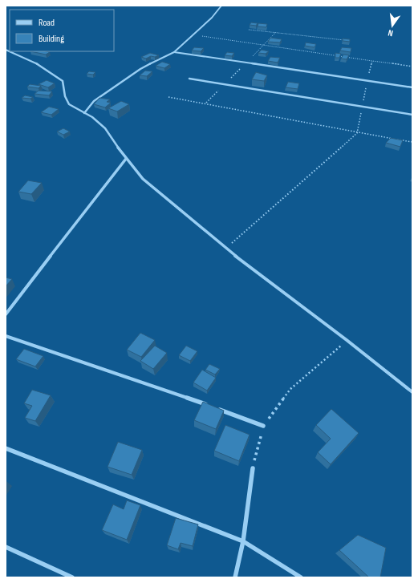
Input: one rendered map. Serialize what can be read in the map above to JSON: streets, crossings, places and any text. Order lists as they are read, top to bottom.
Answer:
{
  "legend": ["Road", "Building"],
  "north": "bottom"
}
